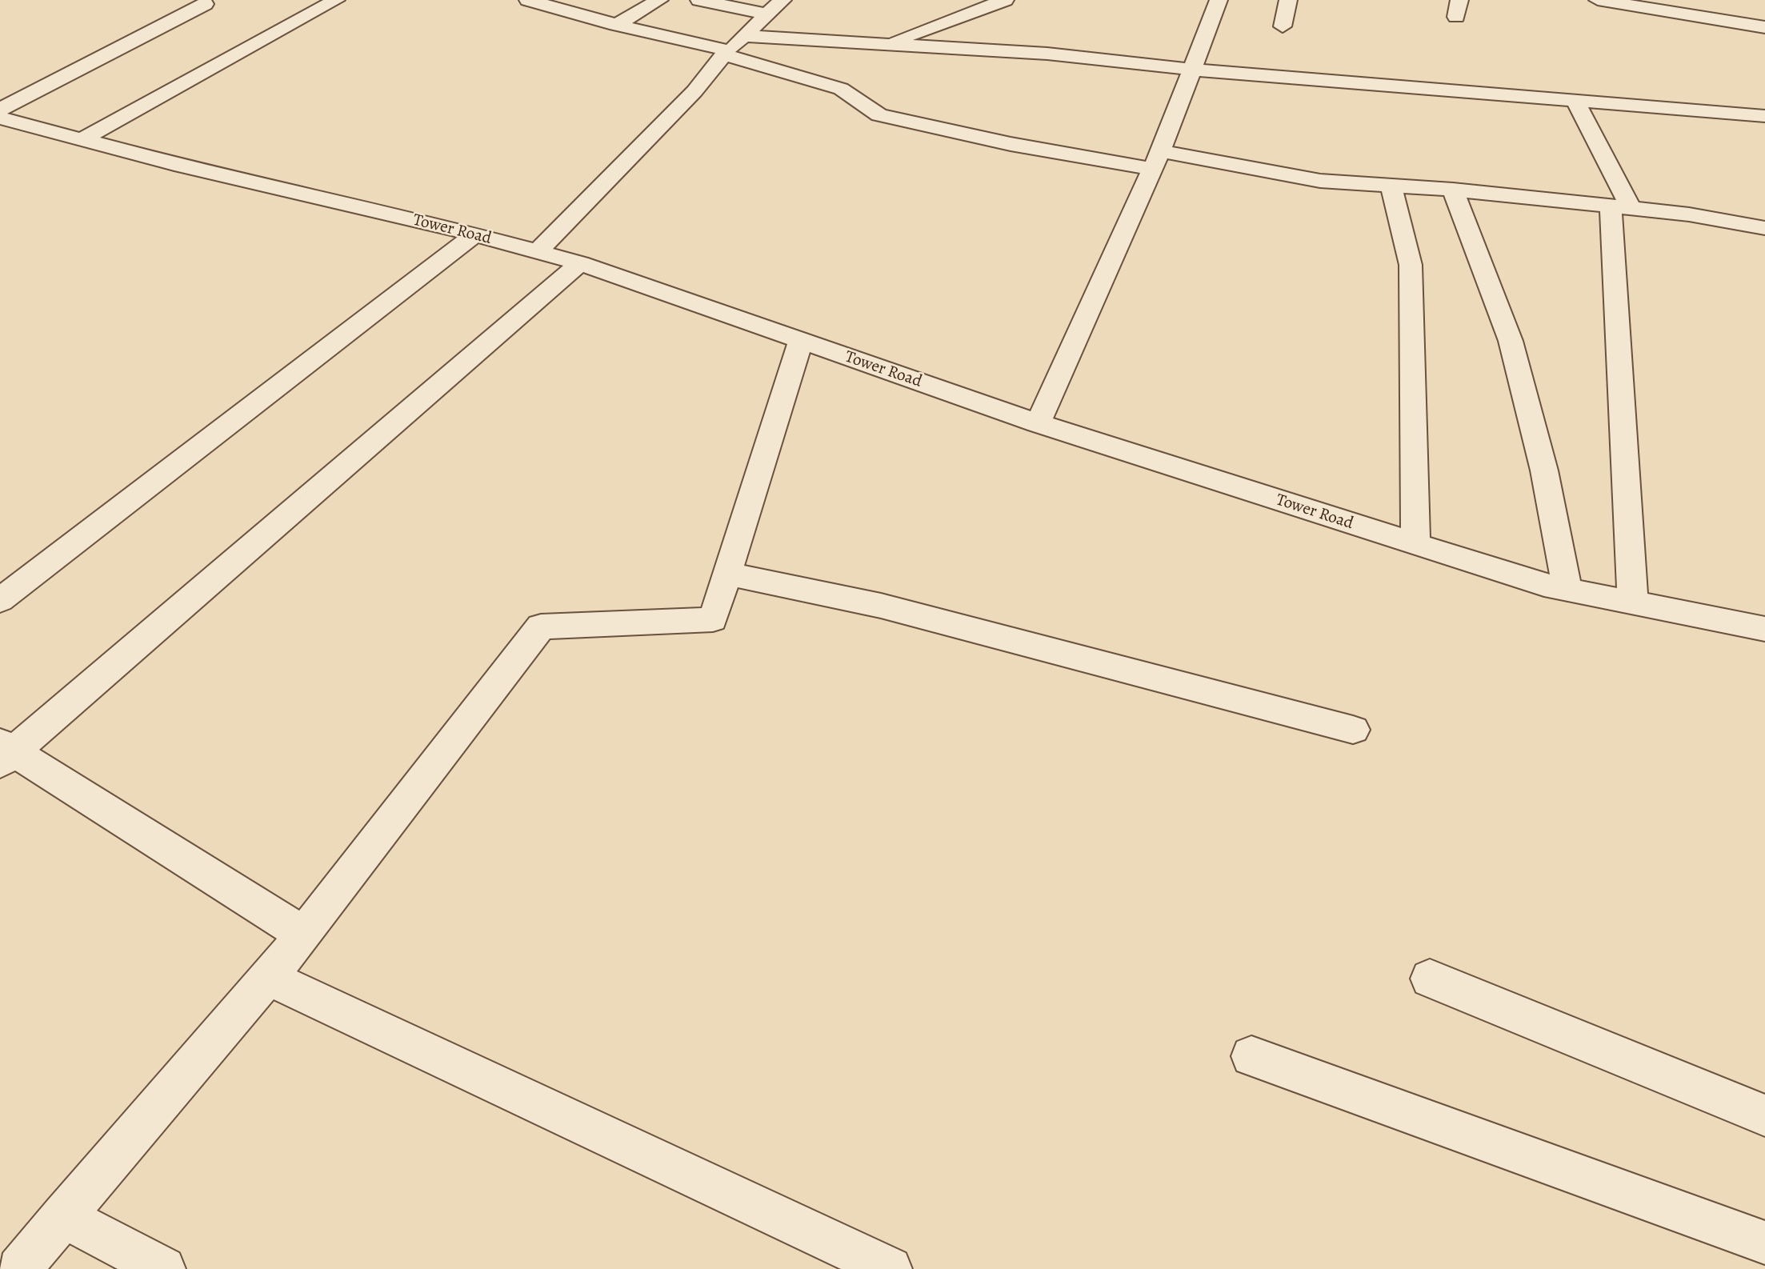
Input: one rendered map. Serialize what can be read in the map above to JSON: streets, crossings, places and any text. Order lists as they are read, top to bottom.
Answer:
{
  "streets": {
    "street": ["Tower Road"]
  }
}
